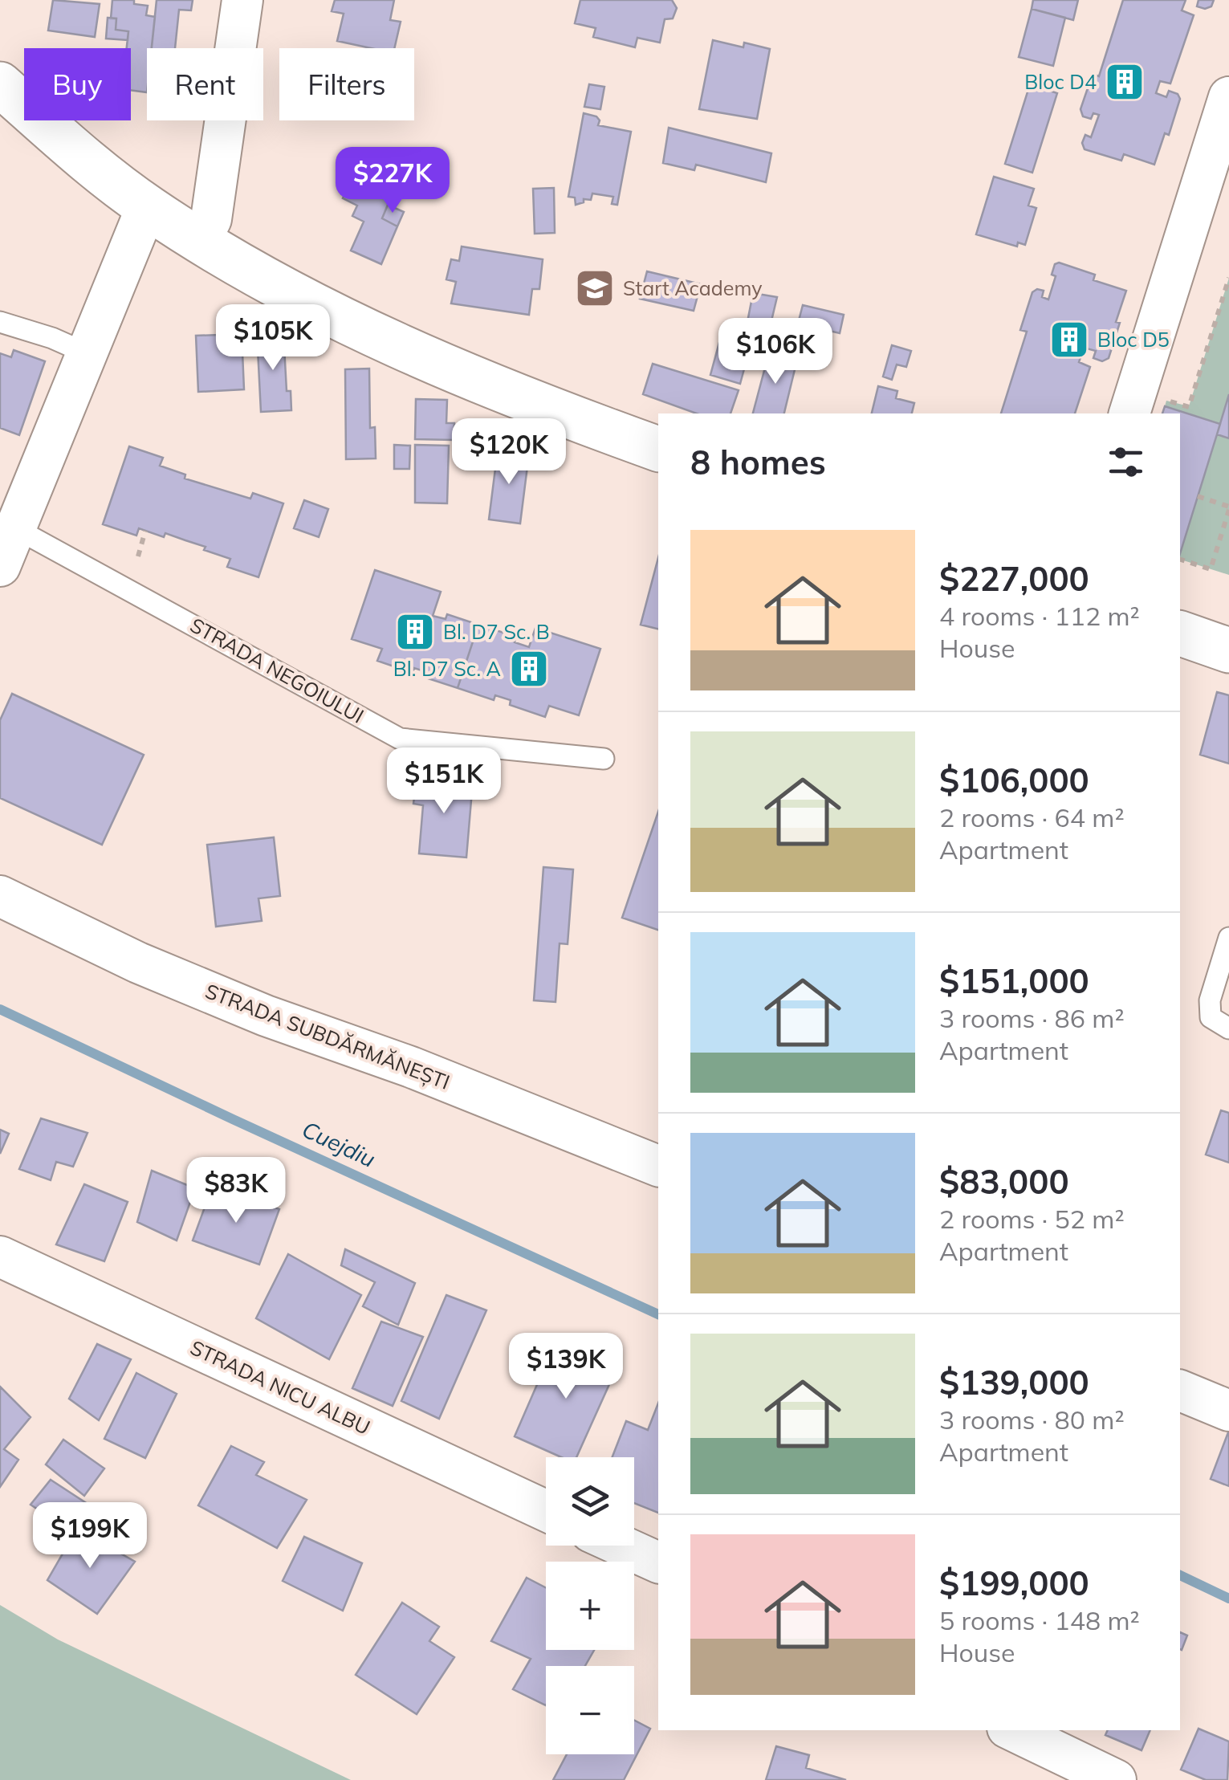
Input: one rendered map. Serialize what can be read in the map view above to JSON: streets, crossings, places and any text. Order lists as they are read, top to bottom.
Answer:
{
  "streets": {
    "street": ["STRADA SUBDĂRMĂNEȘTI", "STRADA NICU ALBU"],
    "lane": ["STRADA NEGOIULUI"]
  },
  "water": ["Cuejdiu"],
  "places": {
    "building": [
      "Bloc D4",
      "Bloc D5",
      "Bl. D7 Sc. B",
      "Bl. D7 Sc. A"
    ],
    "school or university": ["Start Academy"]
  },
  "page": {
    "chip": ["Buy", "Rent", "Filters"],
    "price": [
      "$227K",
      "$105K",
      "$106K",
      "$120K",
      "$151K",
      "$83K",
      "$139K",
      "$199K"
    ],
    "heading": "8 homes",
    "list": [
      {
        "name": "$227,000",
        "note": "4 rooms · 112 m² · House"
      },
      {
        "name": "$106,000",
        "note": "2 rooms · 64 m² · Apartment"
      },
      {
        "name": "$151,000",
        "note": "3 rooms · 86 m² · Apartment"
      },
      {
        "name": "$83,000",
        "note": "2 rooms · 52 m² · Apartment"
      },
      {
        "name": "$139,000",
        "note": "3 rooms · 80 m² · Apartment"
      },
      {
        "name": "$199,000",
        "note": "5 rooms · 148 m² · House"
      }
    ],
    "map_buttons": ["+", "−"]
  }
}
